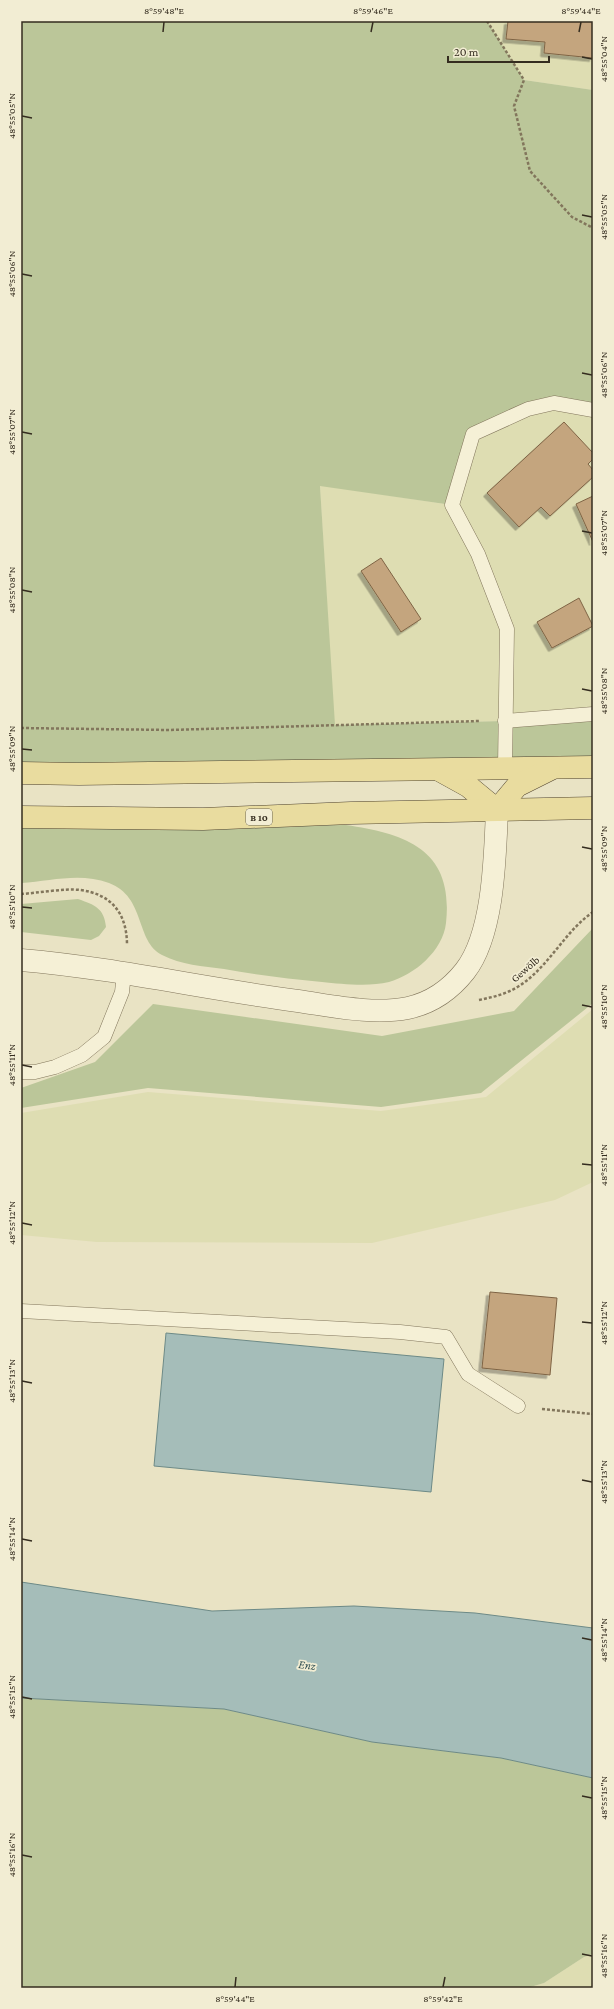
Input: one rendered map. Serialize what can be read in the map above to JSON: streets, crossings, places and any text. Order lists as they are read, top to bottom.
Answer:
{
  "streets": {
    "main road": ["B 10"],
    "path": ["Gewölb"]
  },
  "water": ["Enz"],
  "scale_bar": "20 m",
  "coordinates": [
    "8°59'48\"E",
    "8°59'46\"E",
    "8°59'44\"E",
    "48°55'04\"N",
    "48°55'05\"N",
    "48°55'06\"N",
    "48°55'07\"N",
    "48°55'08\"N",
    "48°55'09\"N",
    "48°55'10\"N",
    "48°55'11\"N",
    "48°55'12\"N",
    "48°55'13\"N",
    "48°55'14\"N",
    "48°55'15\"N",
    "48°55'16\"N",
    "8°59'42\"E"
  ]
}
